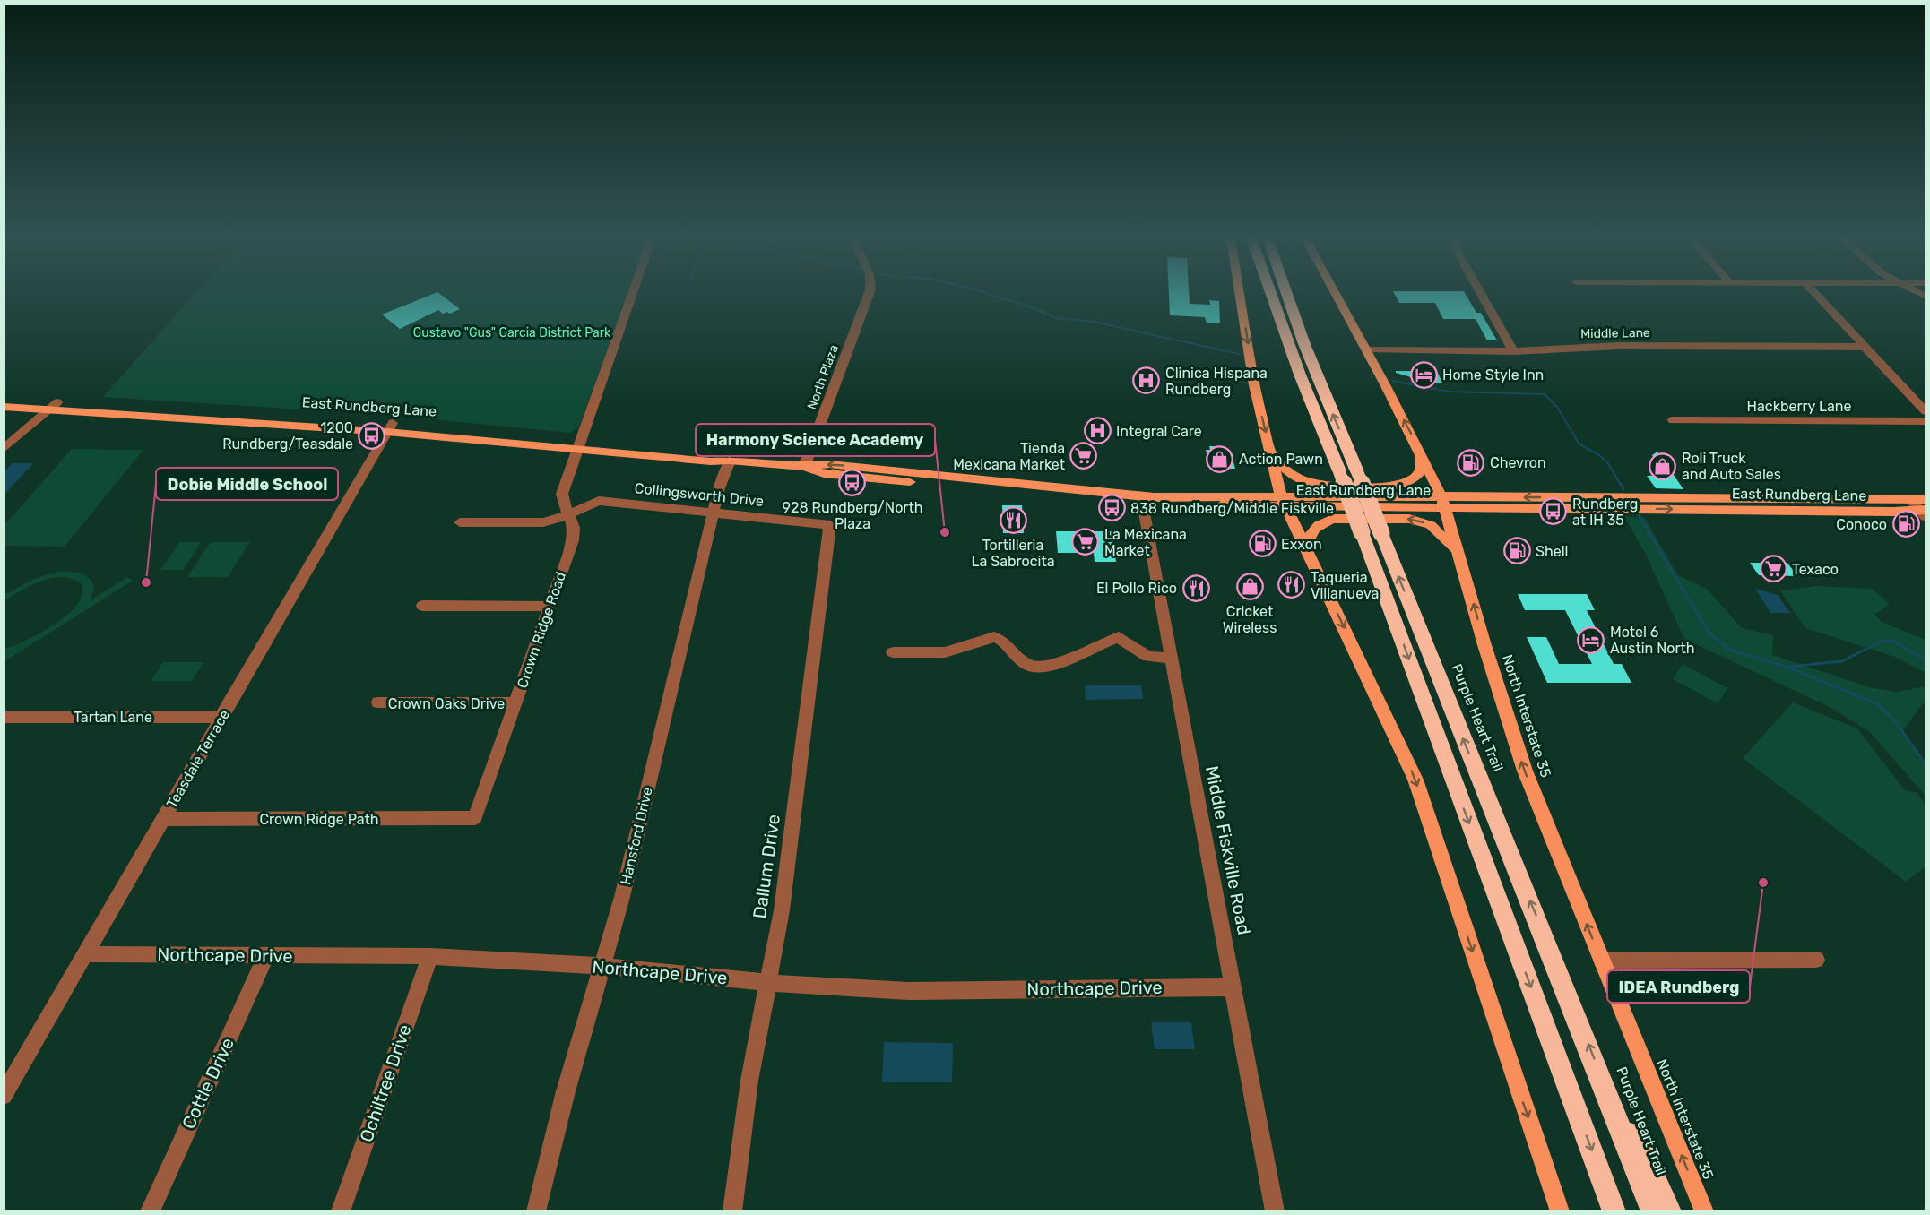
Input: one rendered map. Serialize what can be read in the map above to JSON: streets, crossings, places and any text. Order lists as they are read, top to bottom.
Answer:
{
  "streets": {
    "highway": ["Purple Heart Trail"],
    "main road": ["East Rundberg Lane", "North Interstate 35"],
    "street": [
      "Middle Lane",
      "North Plaza",
      "Hackberry Lane",
      "Collingsworth Drive",
      "Crown Ridge Road",
      "Crown Oaks Drive",
      "Tartan Lane",
      "Teasdale Terrace",
      "Crown Ridge Path",
      "Hansford Drive",
      "Middle Fiskville Road",
      "Dallum Drive",
      "Northcape Drive",
      "Cottle Drive",
      "Ochiltree Drive"
    ]
  },
  "crossings": [
    ["Middle Lane", "North Interstate 35"],
    ["North Plaza", "East Rundberg Lane"],
    ["East Rundberg Lane", "Crown Ridge Road"],
    ["East Rundberg Lane", "North Interstate 35"],
    ["East Rundberg Lane", "Teasdale Terrace"],
    ["East Rundberg Lane", "Hansford Drive"],
    ["East Rundberg Lane", "Middle Fiskville Road"],
    ["Collingsworth Drive", "Crown Ridge Road"],
    ["Collingsworth Drive", "Hansford Drive"],
    ["Collingsworth Drive", "Dallum Drive"],
    ["Crown Ridge Road", "Crown Oaks Drive"],
    ["Crown Ridge Road", "Crown Ridge Path"],
    ["Tartan Lane", "Teasdale Terrace"],
    ["Teasdale Terrace", "Crown Ridge Path"],
    ["Teasdale Terrace", "Northcape Drive"],
    ["Hansford Drive", "Northcape Drive"],
    ["Middle Fiskville Road", "Northcape Drive"],
    ["Dallum Drive", "Northcape Drive"],
    ["Northcape Drive", "Cottle Drive"],
    ["Northcape Drive", "Ochiltree Drive"]
  ],
  "parks": ["Gustavo \"Gus\" Garcia District Park"],
  "places": {
    "hotel": ["Home Style Inn", "Motel 6 Austin North"],
    "hospital": ["Clinica Hispana Rundberg", "Integral Care"],
    "bus stop": [
      "1200 Rundberg/Teasdale",
      "928 Rundberg/North Plaza",
      "838 Rundberg/Middle Fiskville",
      "Rundberg at IH 35"
    ],
    "supermarket": ["Tienda Mexicana Market", "La Mexicana Market", "Texaco"],
    "shop": ["Action Pawn", "Roli Truck and Auto Sales", "Cricket Wireless"],
    "fuel station": [
      "Chevron",
      "Conoco",
      "Exxon",
      "Shell"
    ],
    "restaurant": ["Tortilleria La Sabrocita", "Taqueria Villanueva", "El Pollo Rico"],
    "other": ["Harmony Science Academy", "Dobie Middle School", "IDEA Rundberg"]
  }
}
